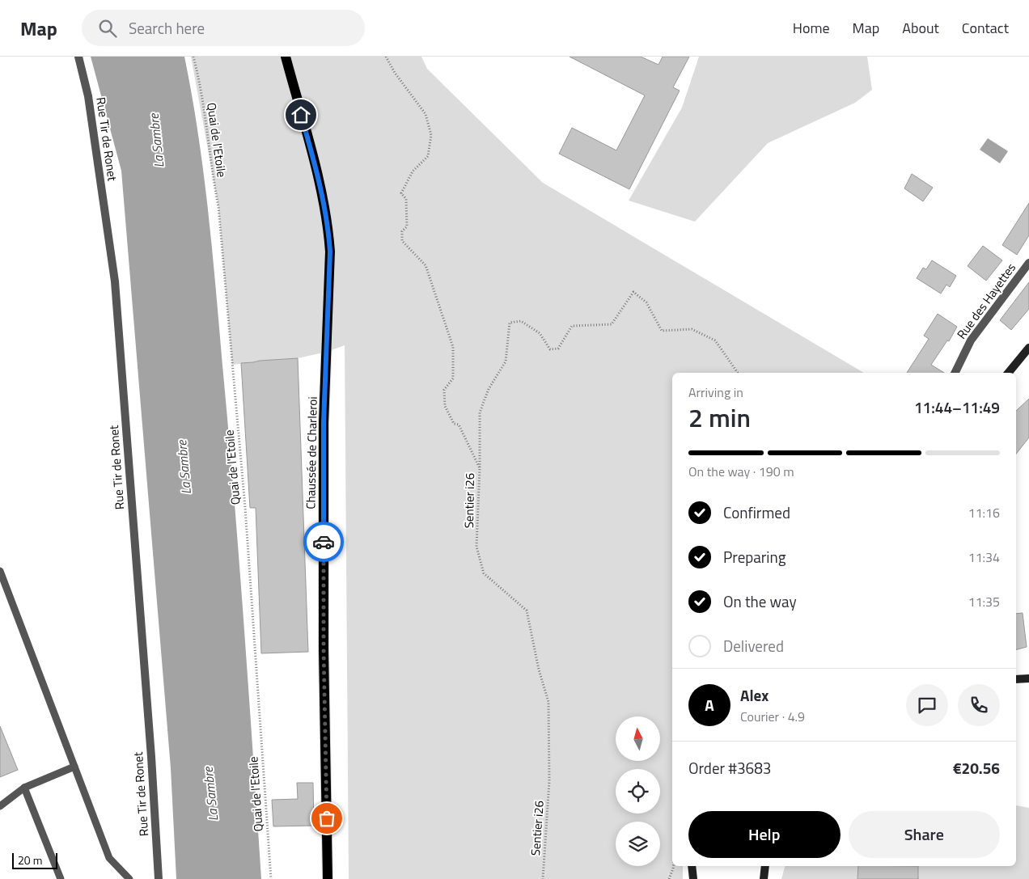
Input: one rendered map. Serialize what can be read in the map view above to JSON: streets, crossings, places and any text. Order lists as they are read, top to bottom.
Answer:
{
  "streets": {
    "main road": ["Chaussée de Charleroi"],
    "street": ["Rue Tir de Ronet", "Rue des Hayettes"],
    "path": ["Quai de l'Etoile", "Sentier i26"]
  },
  "water": ["La Sambre"],
  "scale_bar": "20 m",
  "north": "top",
  "page": {
    "header": "Map",
    "search": "Search here",
    "nav": [
      "Home",
      "Map",
      "About",
      "Contact"
    ],
    "heading": ["2 min", "Arriving in", "11:44–11:49"],
    "panel": [
      "Alex",
      "Courier · 4.9",
      "Order #3683",
      "€20.56"
    ],
    "bar": "On the way · 190 m",
    "list": [
      ["Confirmed", "11:16"],
      ["Preparing", "11:34"],
      ["On the way", "11:35"],
      "Delivered"
    ],
    "round": "A",
    "buttons": ["Help", "Share"],
    "scale": "20 m"
  }
}
